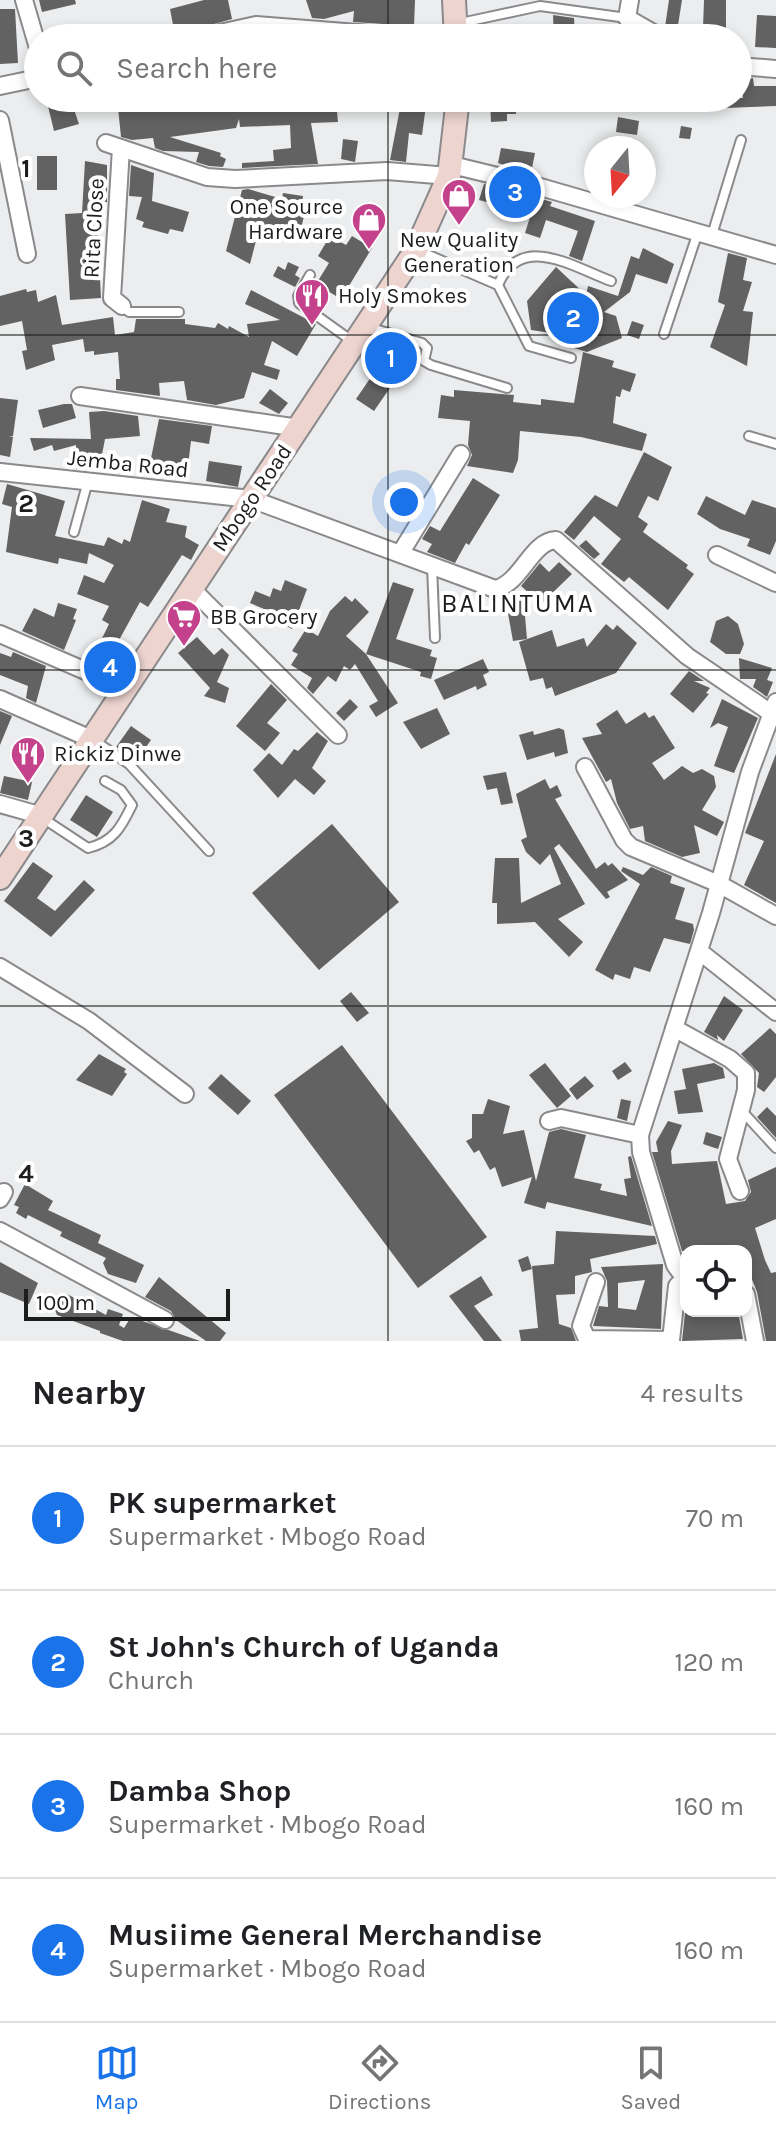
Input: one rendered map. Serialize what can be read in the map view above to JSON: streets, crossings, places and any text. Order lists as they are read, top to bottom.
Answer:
{
  "streets": {
    "main road": ["Mbogo Road"],
    "street": ["Rita Close", "Jemba Road"]
  },
  "crossings": [
    ["Rita Close", "Mbogo Road"],
    ["Jemba Road", "Mbogo Road"]
  ],
  "districts": ["BALINTUMA"],
  "places": {
    "shop": ["New Quality Generation", "One Source Hardware"],
    "restaurant": ["Holy Smokes", "Rickiz Dinwe"],
    "supermarket": ["BB Grocery"]
  },
  "scale_bar": "100 m",
  "north": "bottom",
  "page": {
    "search": "Search here",
    "pins": [
      "3",
      "2",
      "1",
      "4"
    ],
    "scale": "100 m",
    "heading": ["Nearby", "4 results"],
    "list": [
      {
        "mark": "1",
        "name": "PK supermarket",
        "note": "Supermarket · Mbogo Road",
        "value": "70 m"
      },
      {
        "mark": "2",
        "name": "St John's Church of Uganda",
        "note": "Church",
        "value": "120 m"
      },
      {
        "mark": "3",
        "name": "Damba Shop",
        "note": "Supermarket · Mbogo Road",
        "value": "160 m"
      },
      {
        "mark": "4",
        "name": "Musiime General Merchandise",
        "note": "Supermarket · Mbogo Road",
        "value": "160 m"
      }
    ],
    "nav": ["Map", "Directions", "Saved"]
  },
  "grid": {
    "rows": [
      "1",
      "2",
      "3",
      "4"
    ]
  }
}
